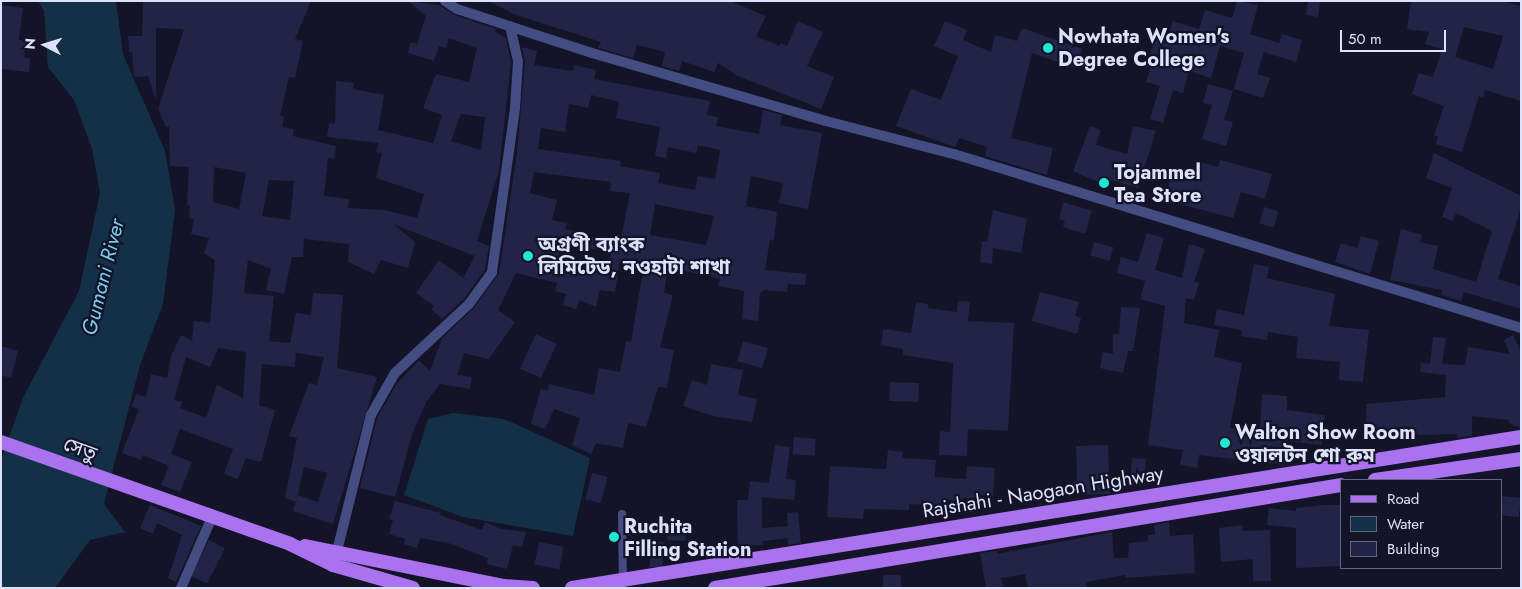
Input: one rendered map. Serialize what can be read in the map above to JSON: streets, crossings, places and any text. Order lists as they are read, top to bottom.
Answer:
{
  "streets": {
    "main road": ["সেতু", "Rajshahi - Naogaon Highway"]
  },
  "water": ["Gumani River"],
  "places": [
    "Nowhata Women's Degree College",
    "Tojammel Tea Store",
    "অগ্রণী ব্যাংক লিমিটেড, নওহাটা শাখা",
    "Walton Show Room ওয়ালটন শো রুম",
    "Ruchita Filling Station"
  ],
  "legend": ["Road", "Water", "Building"],
  "scale_bar": "50 m",
  "north": "left"
}
